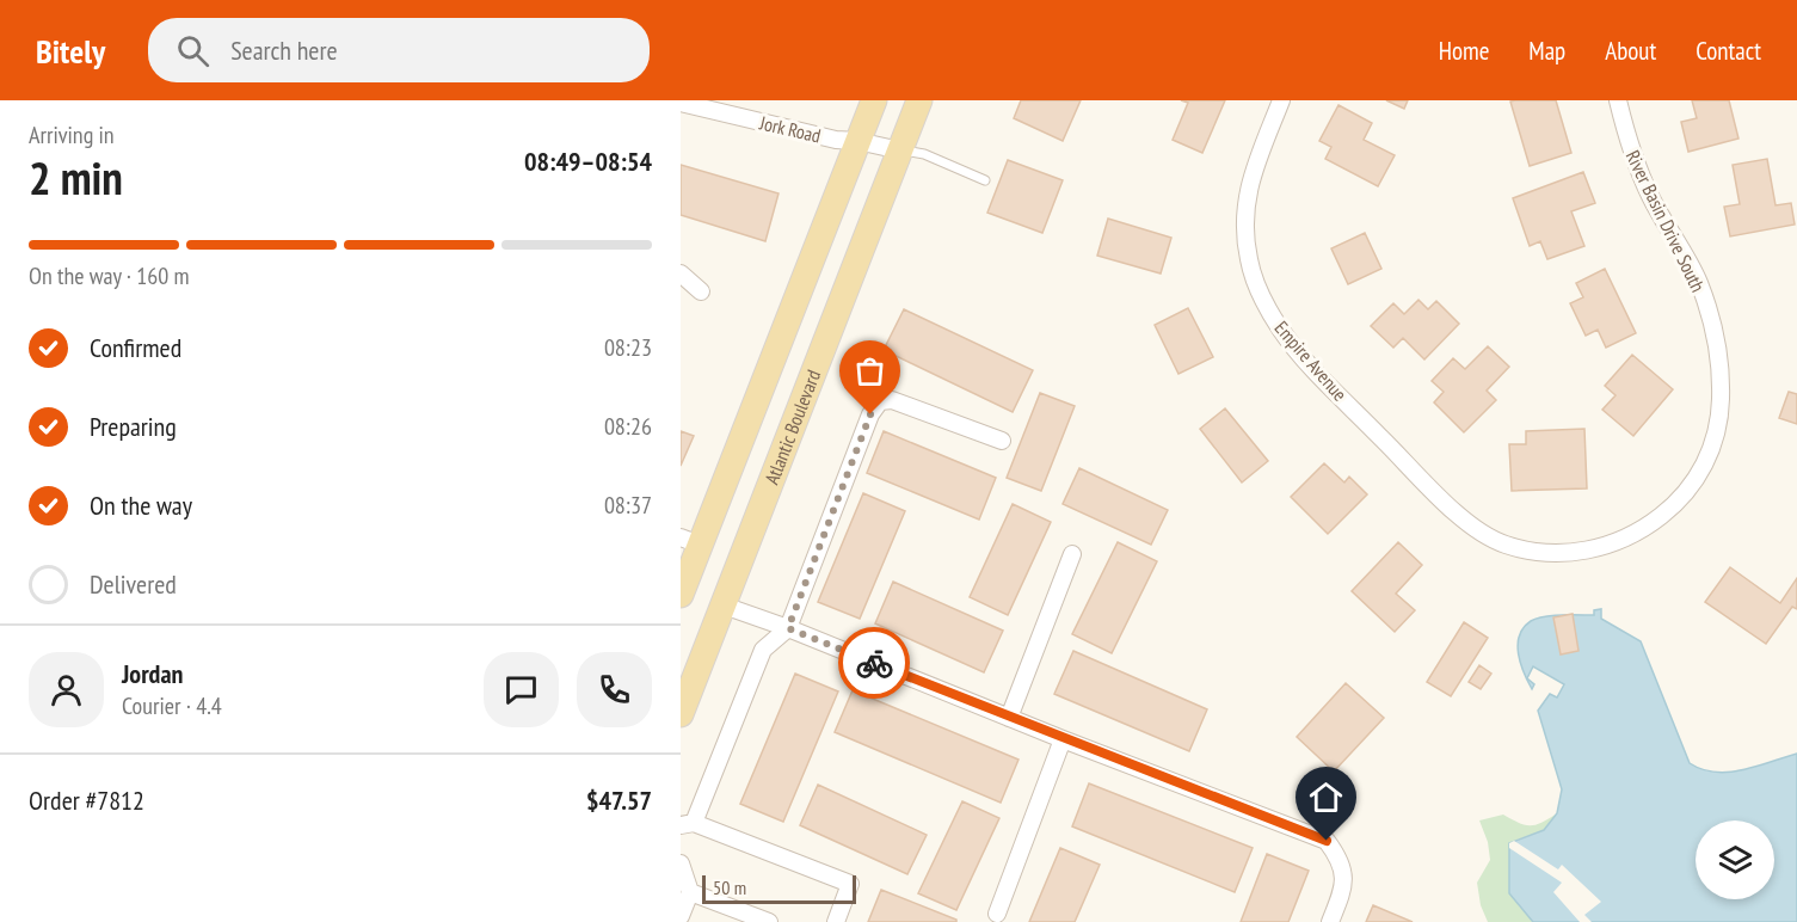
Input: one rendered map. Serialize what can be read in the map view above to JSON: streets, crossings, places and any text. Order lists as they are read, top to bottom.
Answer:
{
  "streets": {
    "main road": ["Atlantic Boulevard"],
    "street": ["Jork Road", "River Basin Drive South", "Empire Avenue"]
  },
  "crossings": [
    ["Jork Road", "Atlantic Boulevard"],
    ["River Basin Drive South", "Empire Avenue"]
  ],
  "scale_bar": "50 m",
  "page": {
    "header": "Bitely",
    "search": "Search here",
    "nav": [
      "Home",
      "Map",
      "About",
      "Contact"
    ],
    "heading": ["2 min", "Arriving in", "08:49–08:54"],
    "panel": [
      "Jordan",
      "Courier · 4.4",
      "Order #7812",
      "$47.57"
    ],
    "bar": "On the way · 160 m",
    "list": [
      ["Confirmed", "08:23"],
      ["Preparing", "08:26"],
      ["On the way", "08:37"],
      "Delivered"
    ],
    "scale": "50 m"
  }
}
